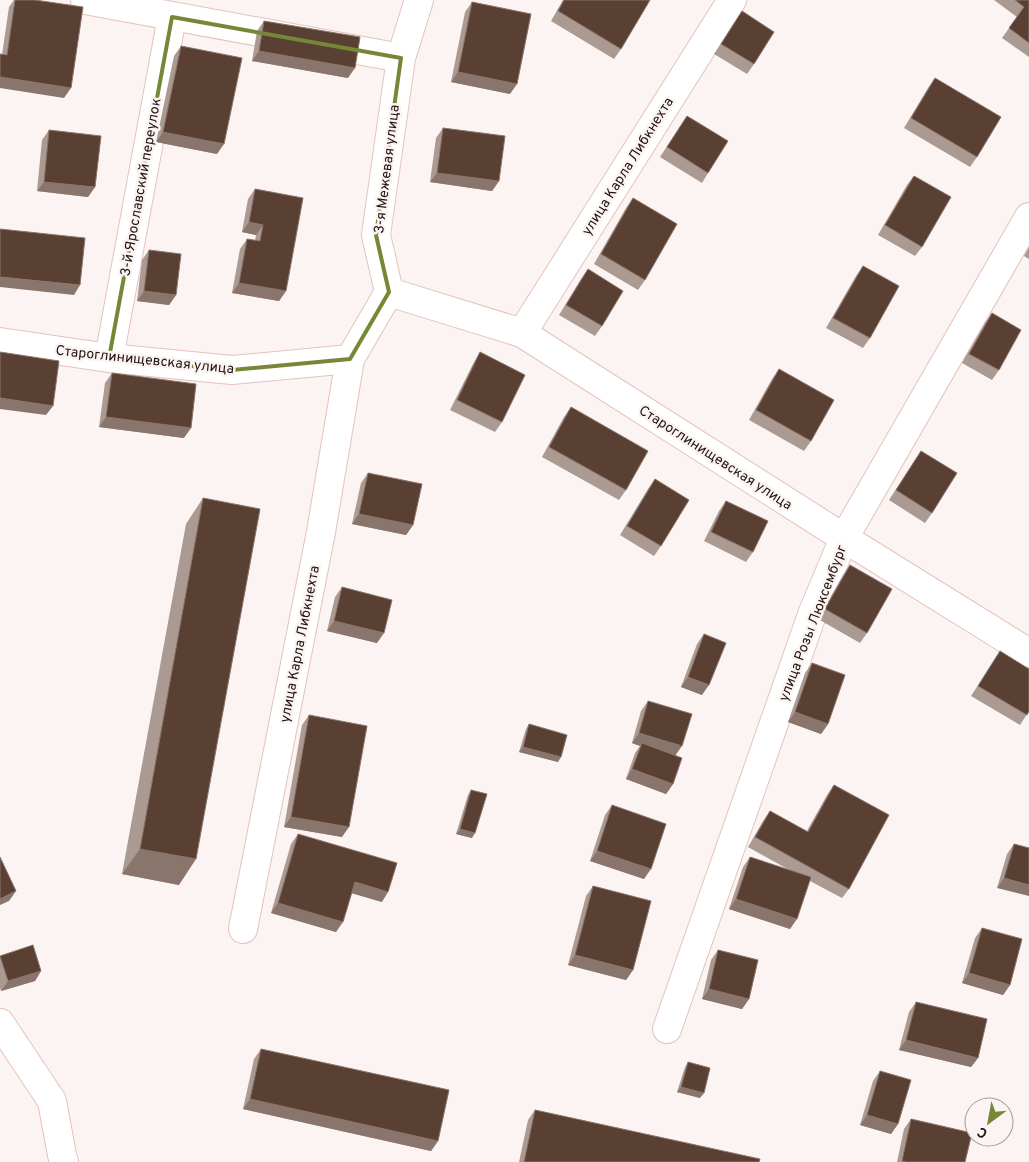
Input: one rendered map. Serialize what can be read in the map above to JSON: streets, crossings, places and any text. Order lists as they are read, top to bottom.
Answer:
{
  "streets": {
    "street": [
      "улица Карла Либкнехта",
      "3-я Межевая улица",
      "3-й Ярославский переулок",
      "Староглинищевская улица",
      "улица Розы Люксембург"
    ]
  },
  "crossings": [
    ["улица Карла Либкнехта", "Староглинищевская улица"],
    ["3-я Межевая улица", "Староглинищевская улица"],
    ["3-й Ярославский переулок", "Староглинищевская улица"],
    ["Староглинищевская улица", "улица Розы Люксембург"]
  ],
  "north": "bottom left"
}
